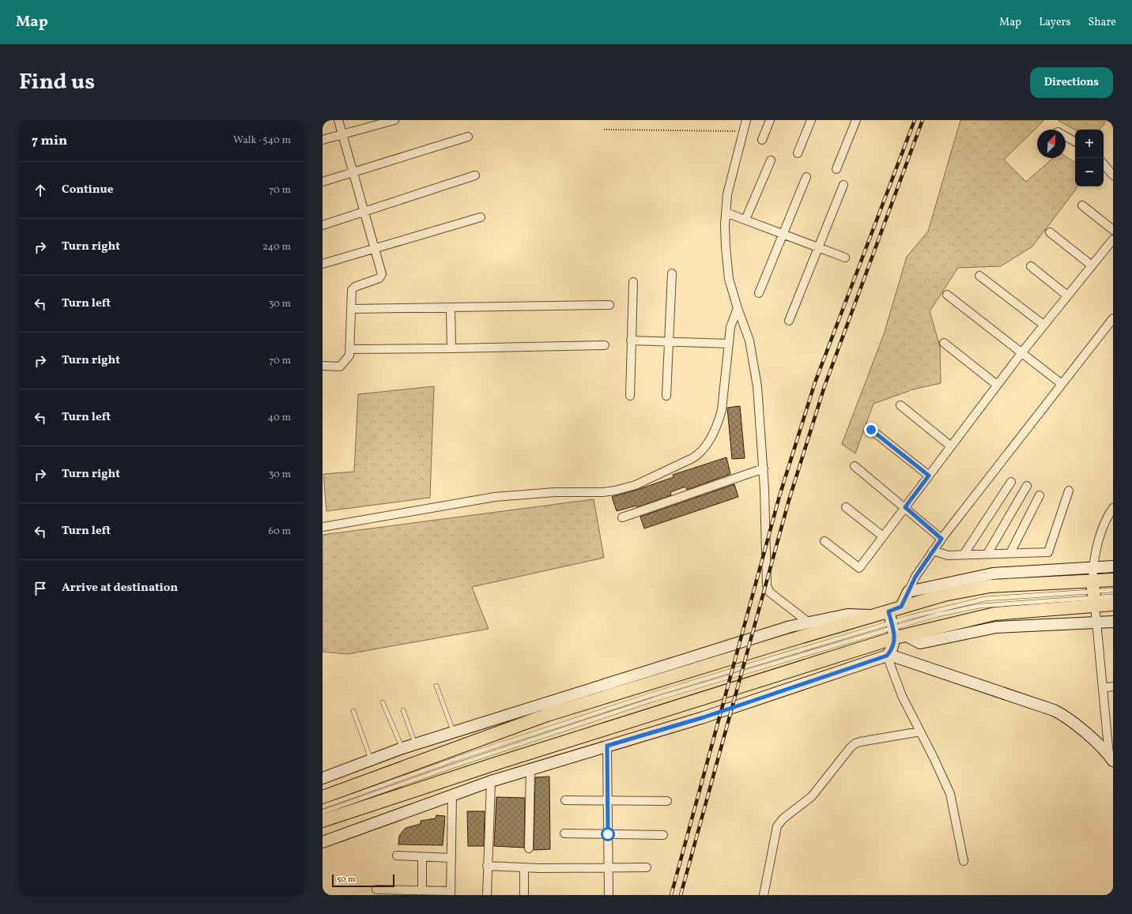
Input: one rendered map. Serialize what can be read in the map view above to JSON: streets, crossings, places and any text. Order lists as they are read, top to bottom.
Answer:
{
  "scale_bar": "50 m",
  "north": "top right",
  "page": {
    "header": "Map",
    "nav": ["Map", "Layers", "Share"],
    "title": "Find us",
    "buttons": "Directions",
    "heading": ["7 min", "Walk · 540 m"],
    "map_buttons": ["+", "−"],
    "list": [
      ["Continue", "70 m"],
      ["Turn right", "240 m"],
      ["Turn left", "30 m"],
      ["Turn right", "70 m"],
      ["Turn left", "40 m"],
      ["Turn right", "30 m"],
      ["Turn left", "60 m"],
      "Arrive at destination"
    ],
    "scale": "50 m"
  }
}
